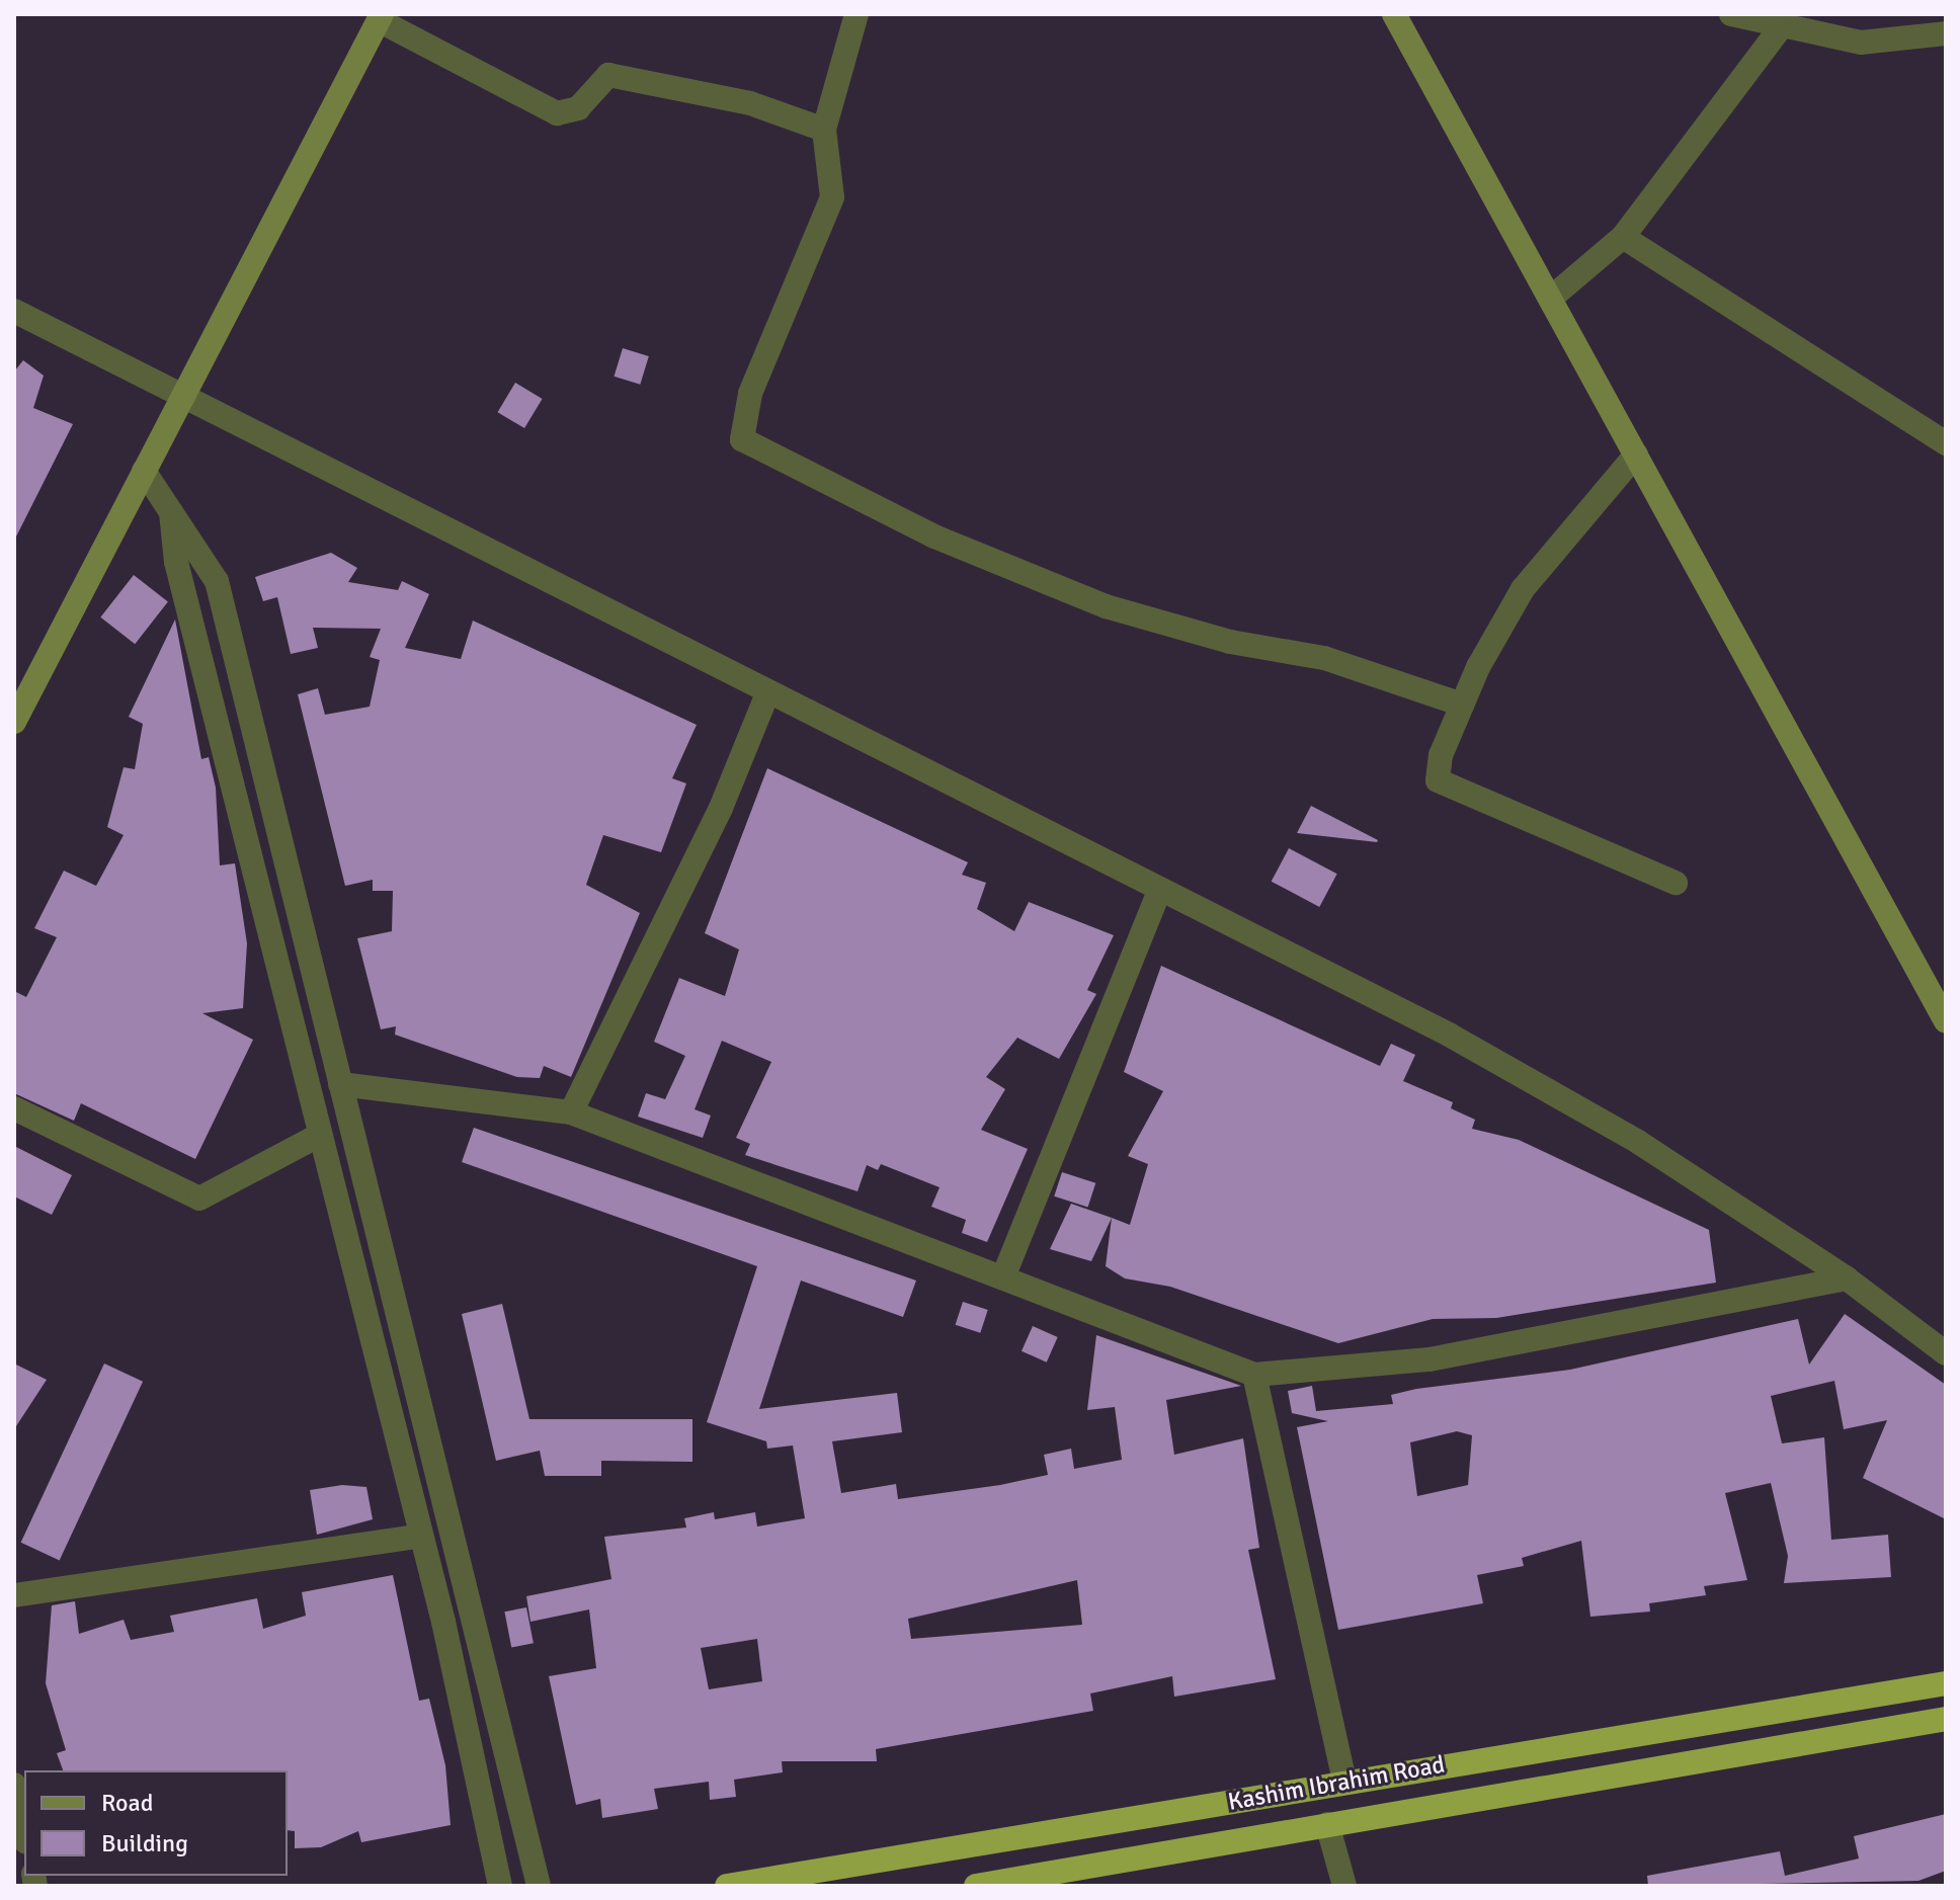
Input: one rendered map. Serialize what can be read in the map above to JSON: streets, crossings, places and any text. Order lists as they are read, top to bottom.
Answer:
{
  "streets": {
    "highway": ["Kashim Ibrahim Road"]
  },
  "legend": ["Road", "Building"]
}
